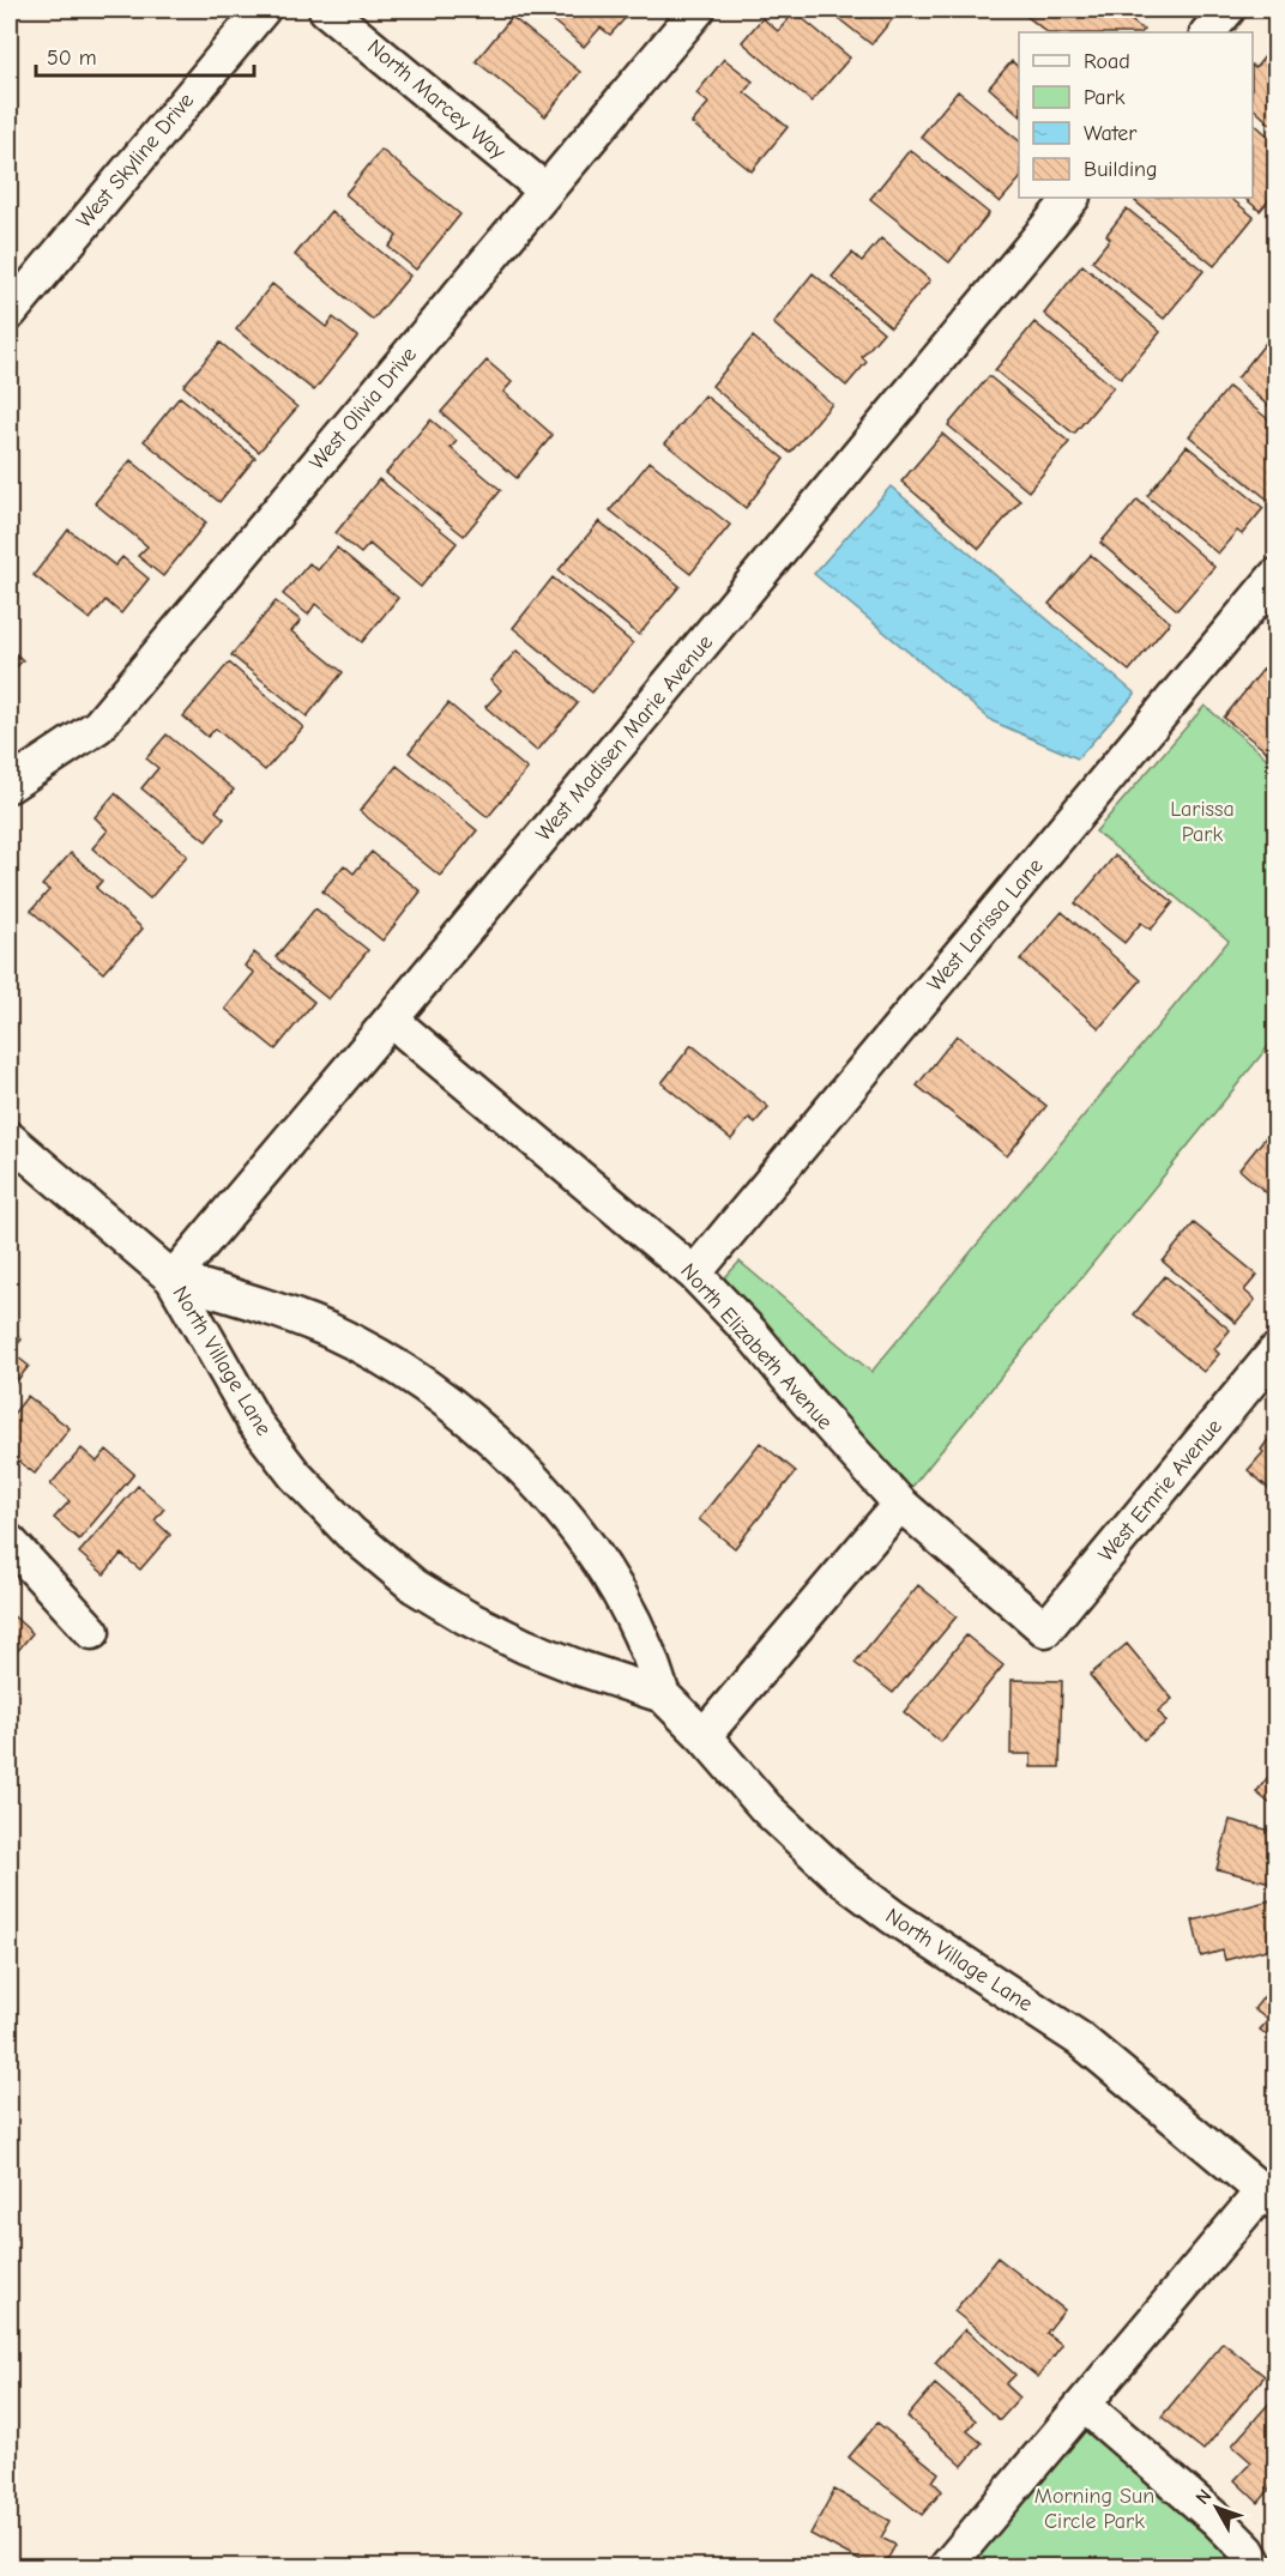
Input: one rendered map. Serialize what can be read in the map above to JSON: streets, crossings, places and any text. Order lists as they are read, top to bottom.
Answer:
{
  "streets": {
    "street": [
      "North Marcey Way",
      "West Skyline Drive",
      "West Olivia Drive",
      "West Madisen Marie Avenue",
      "West Larissa Lane",
      "North Elizabeth Avenue",
      "North Village Lane",
      "West Emrie Avenue"
    ]
  },
  "crossings": [
    ["North Marcey Way", "West Olivia Drive"],
    ["West Madisen Marie Avenue", "North Elizabeth Avenue"],
    ["West Madisen Marie Avenue", "North Village Lane"],
    ["West Larissa Lane", "North Elizabeth Avenue"],
    ["North Elizabeth Avenue", "West Emrie Avenue"]
  ],
  "parks": ["Larissa Park", "Morning Sun Circle Park"],
  "legend": [
    "Road",
    "Park",
    "Water",
    "Building"
  ],
  "scale_bar": "50 m",
  "north": "top left"
}
